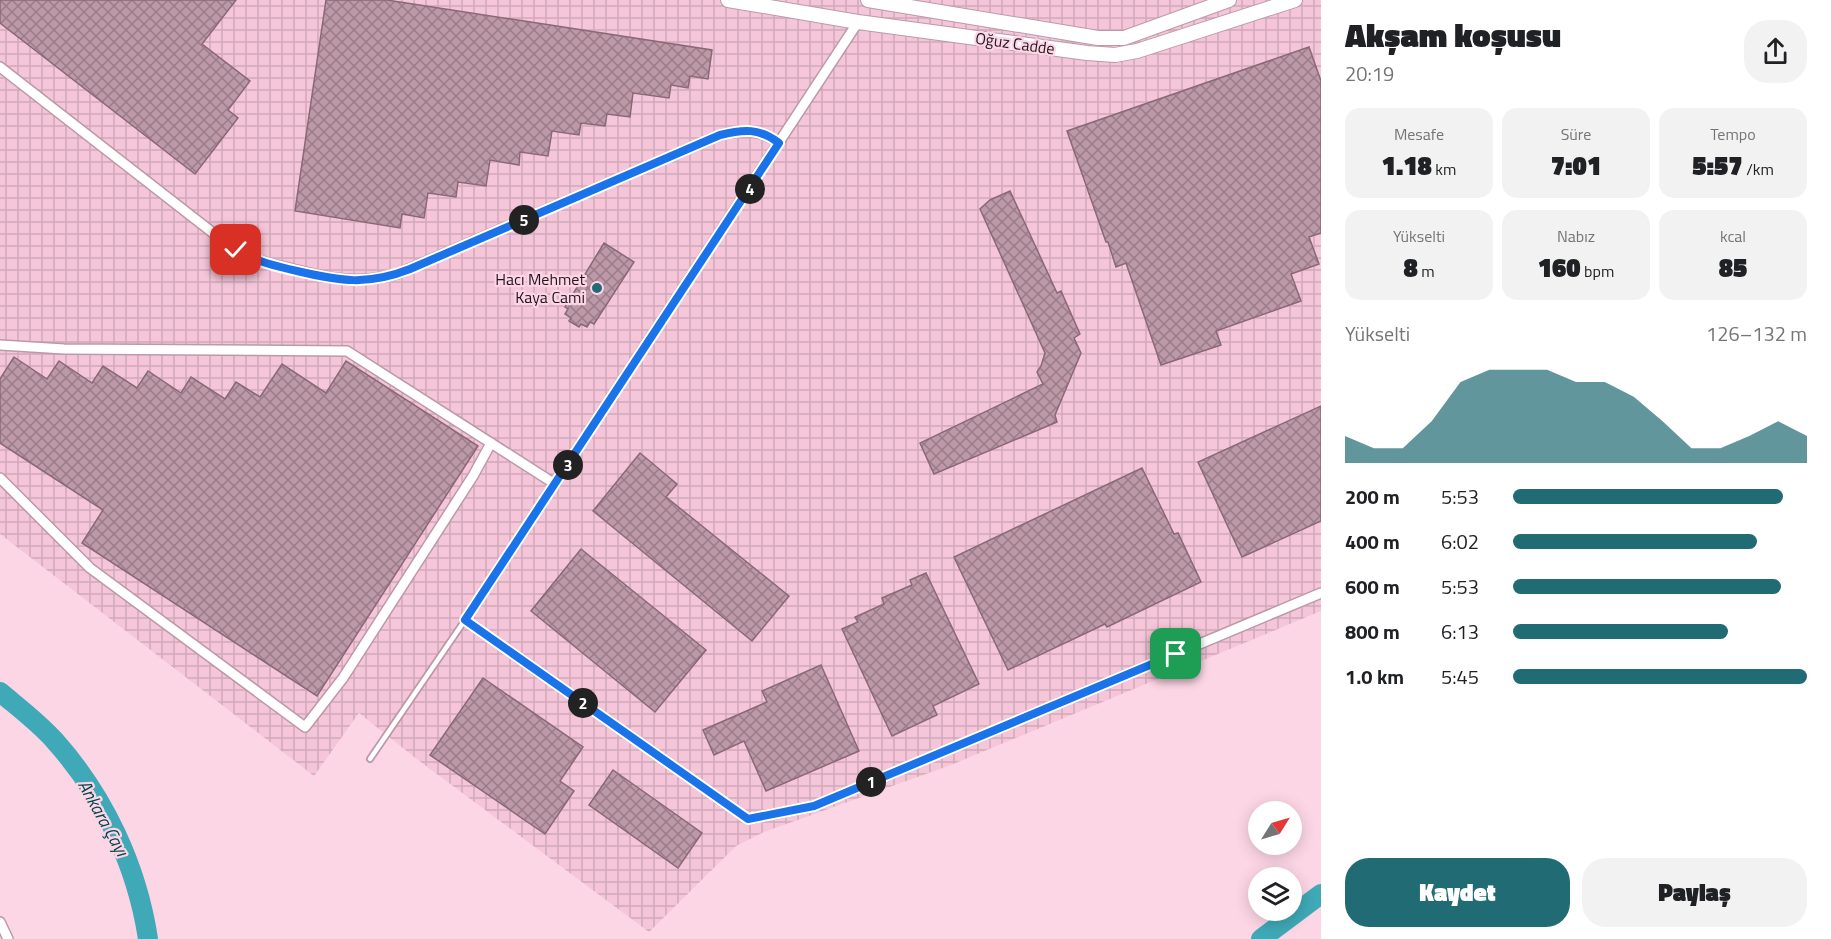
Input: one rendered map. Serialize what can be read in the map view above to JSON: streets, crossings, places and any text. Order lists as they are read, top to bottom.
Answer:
{
  "streets": {
    "street": ["Oğuz Cadde"]
  },
  "water": ["Ankara Çayı"],
  "places": ["Hacı Mehmet Kaya Cami"],
  "north": "top right",
  "page": {
    "heading": ["Akşam koşusu", "20:19"],
    "stats": [
      ["Mesafe", "1.18 km"],
      ["Süre", "7:01"],
      ["Tempo", "5:57 /km"],
      ["Yükselti", "8 m"],
      ["Nabız", "160 bpm"],
      ["kcal", "85"]
    ],
    "pins": [
      "4",
      "5",
      "3",
      "2",
      "1"
    ],
    "chart": ["Yükselti", "126–132 m"],
    "list": [
      {
        "name": "200 m",
        "note": "5:53"
      },
      {
        "name": "400 m",
        "note": "6:02"
      },
      {
        "name": "600 m",
        "note": "5:53"
      },
      {
        "name": "800 m",
        "note": "6:13"
      },
      {
        "name": "1.0 km",
        "note": "5:45"
      }
    ],
    "buttons": ["Kaydet", "Paylaş"]
  }
}
